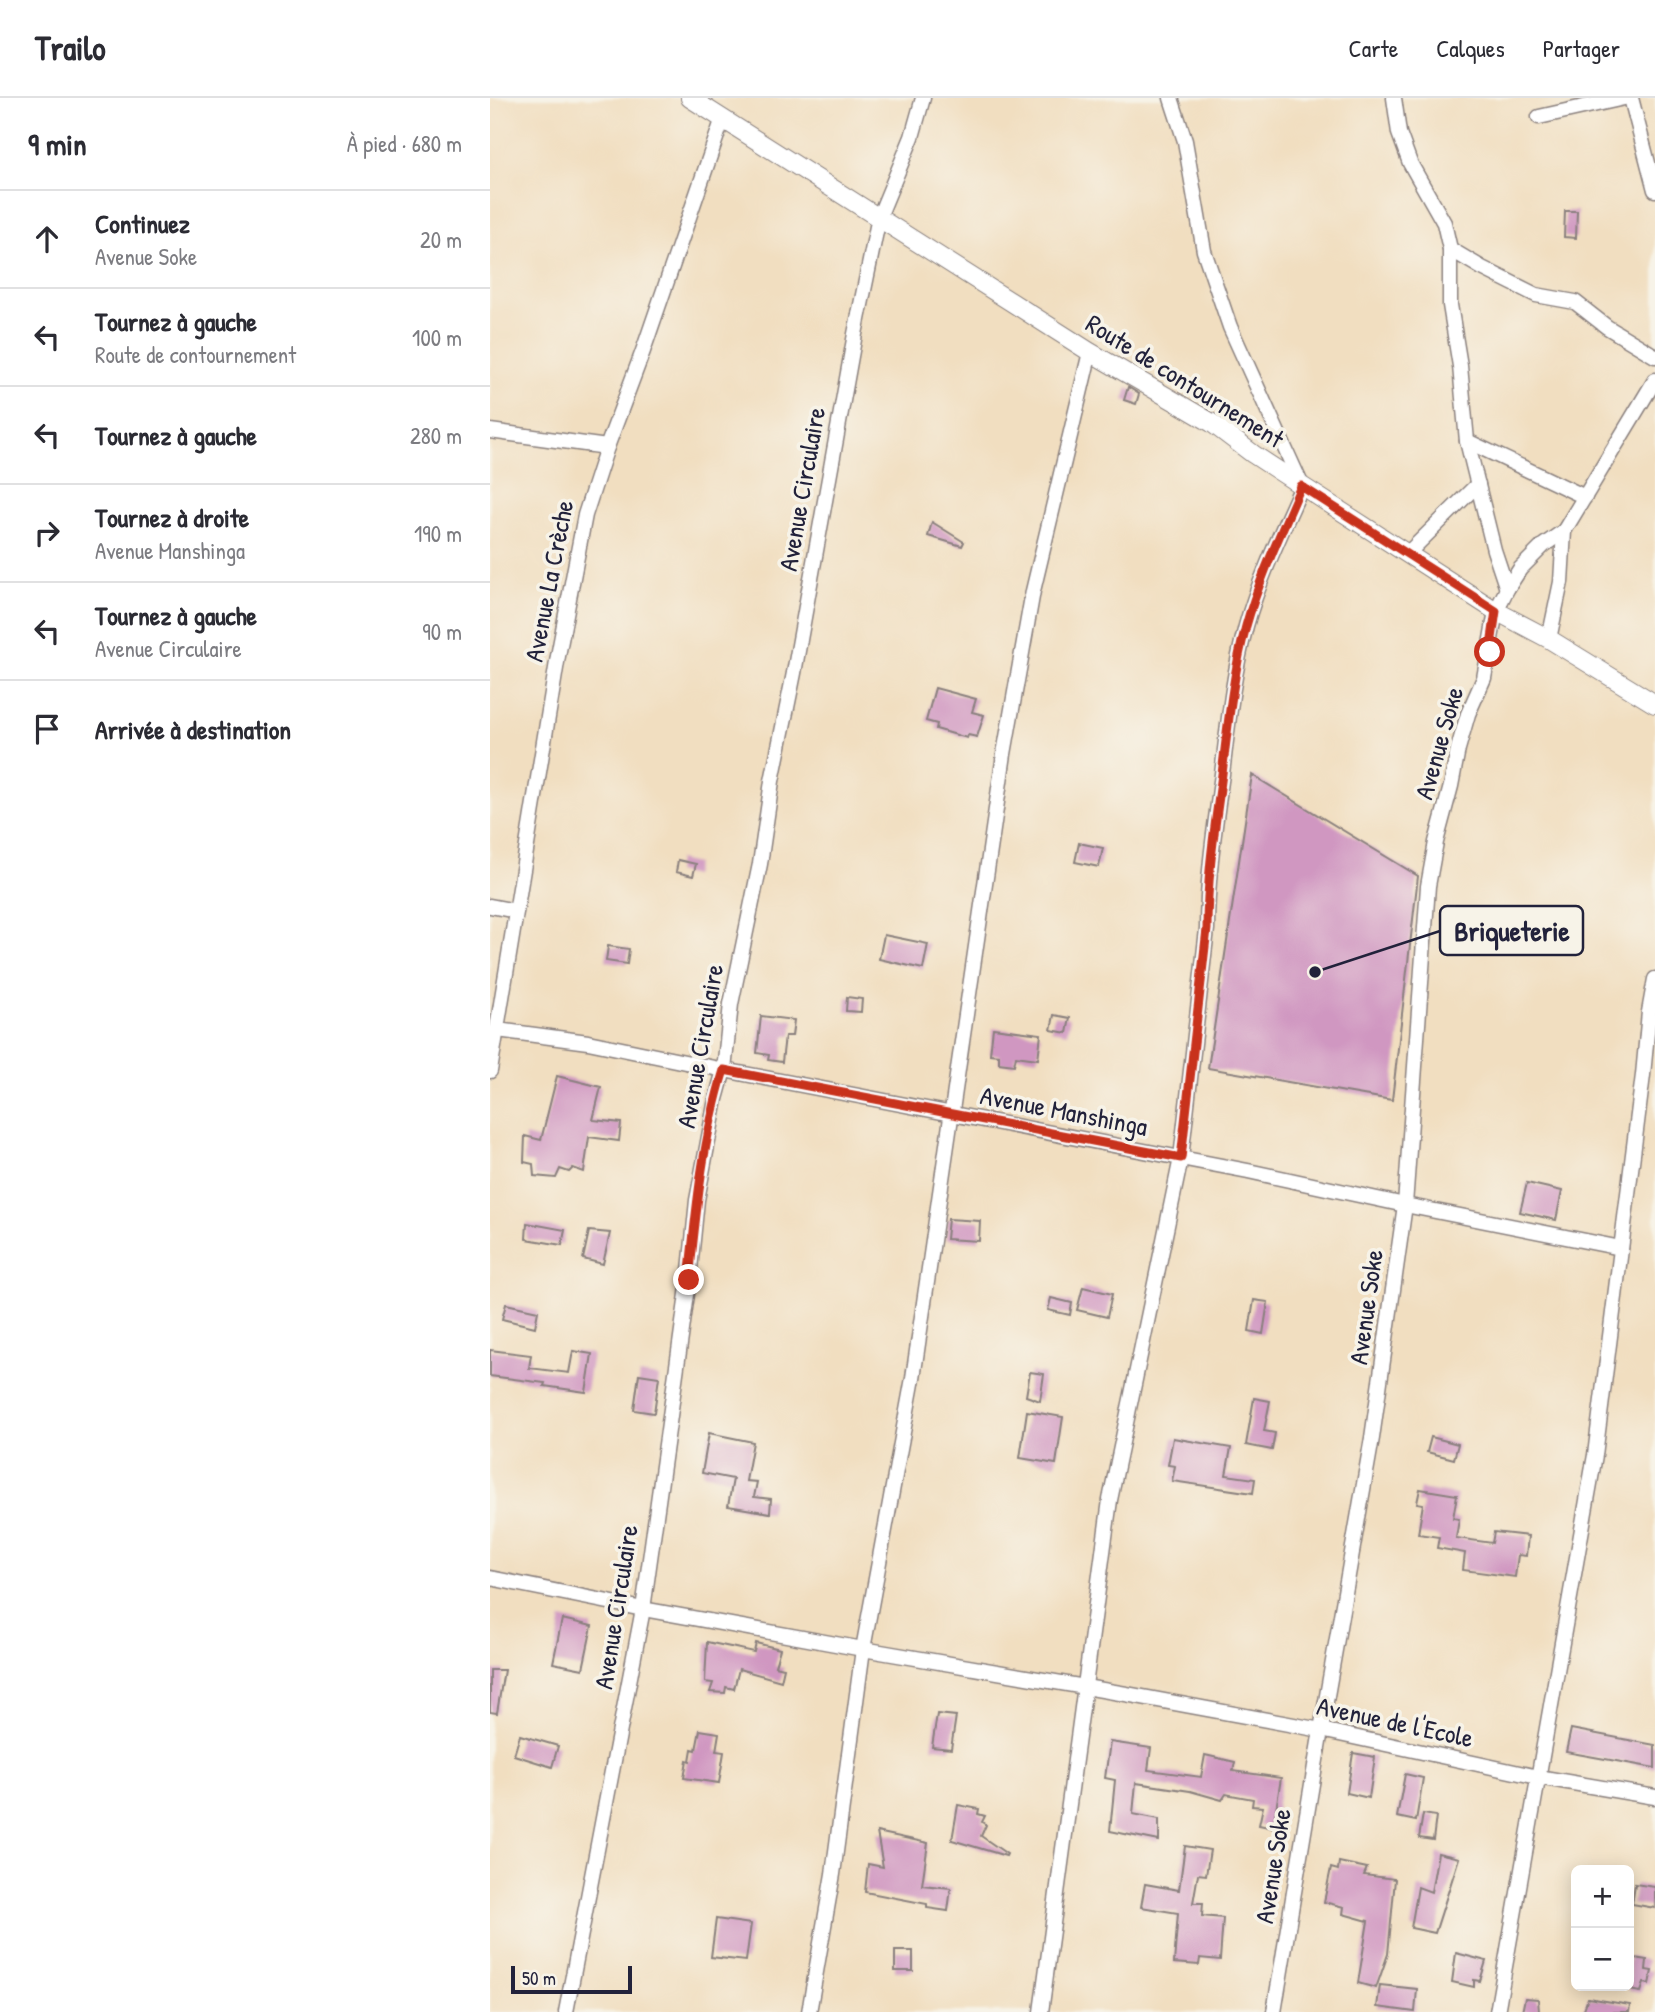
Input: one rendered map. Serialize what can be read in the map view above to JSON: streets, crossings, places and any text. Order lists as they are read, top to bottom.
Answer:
{
  "streets": {
    "street": [
      "Route de contournement",
      "Avenue Circulaire",
      "Avenue La Crèche",
      "Avenue Soke",
      "Avenue Manshinga",
      "Avenue de l'Ecole"
    ]
  },
  "crossings": [
    ["Route de contournement", "Avenue Circulaire"],
    ["Route de contournement", "Avenue La Crèche"],
    ["Route de contournement", "Avenue Soke"],
    ["Avenue Circulaire", "Avenue Manshinga"],
    ["Avenue Circulaire", "Avenue de l'Ecole"],
    ["Avenue La Crèche", "Avenue Manshinga"],
    ["Avenue Soke", "Avenue Manshinga"],
    ["Avenue Soke", "Avenue de l'Ecole"]
  ],
  "places": ["Briqueterie"],
  "scale_bar": "50 m",
  "page": {
    "header": "Trailo",
    "nav": ["Carte", "Calques", "Partager"],
    "heading": ["9 min", "À pied · 680 m"],
    "list": [
      ["Continuez", "Avenue Soke", "20 m"],
      ["Tournez à gauche", "Route de contournement", "100 m"],
      ["Tournez à gauche", "280 m"],
      ["Tournez à droite", "Avenue Manshinga", "190 m"],
      ["Tournez à gauche", "Avenue Circulaire", "90 m"],
      "Arrivée à destination"
    ],
    "map_buttons": ["+", "−"],
    "scale": "50 m"
  }
}
